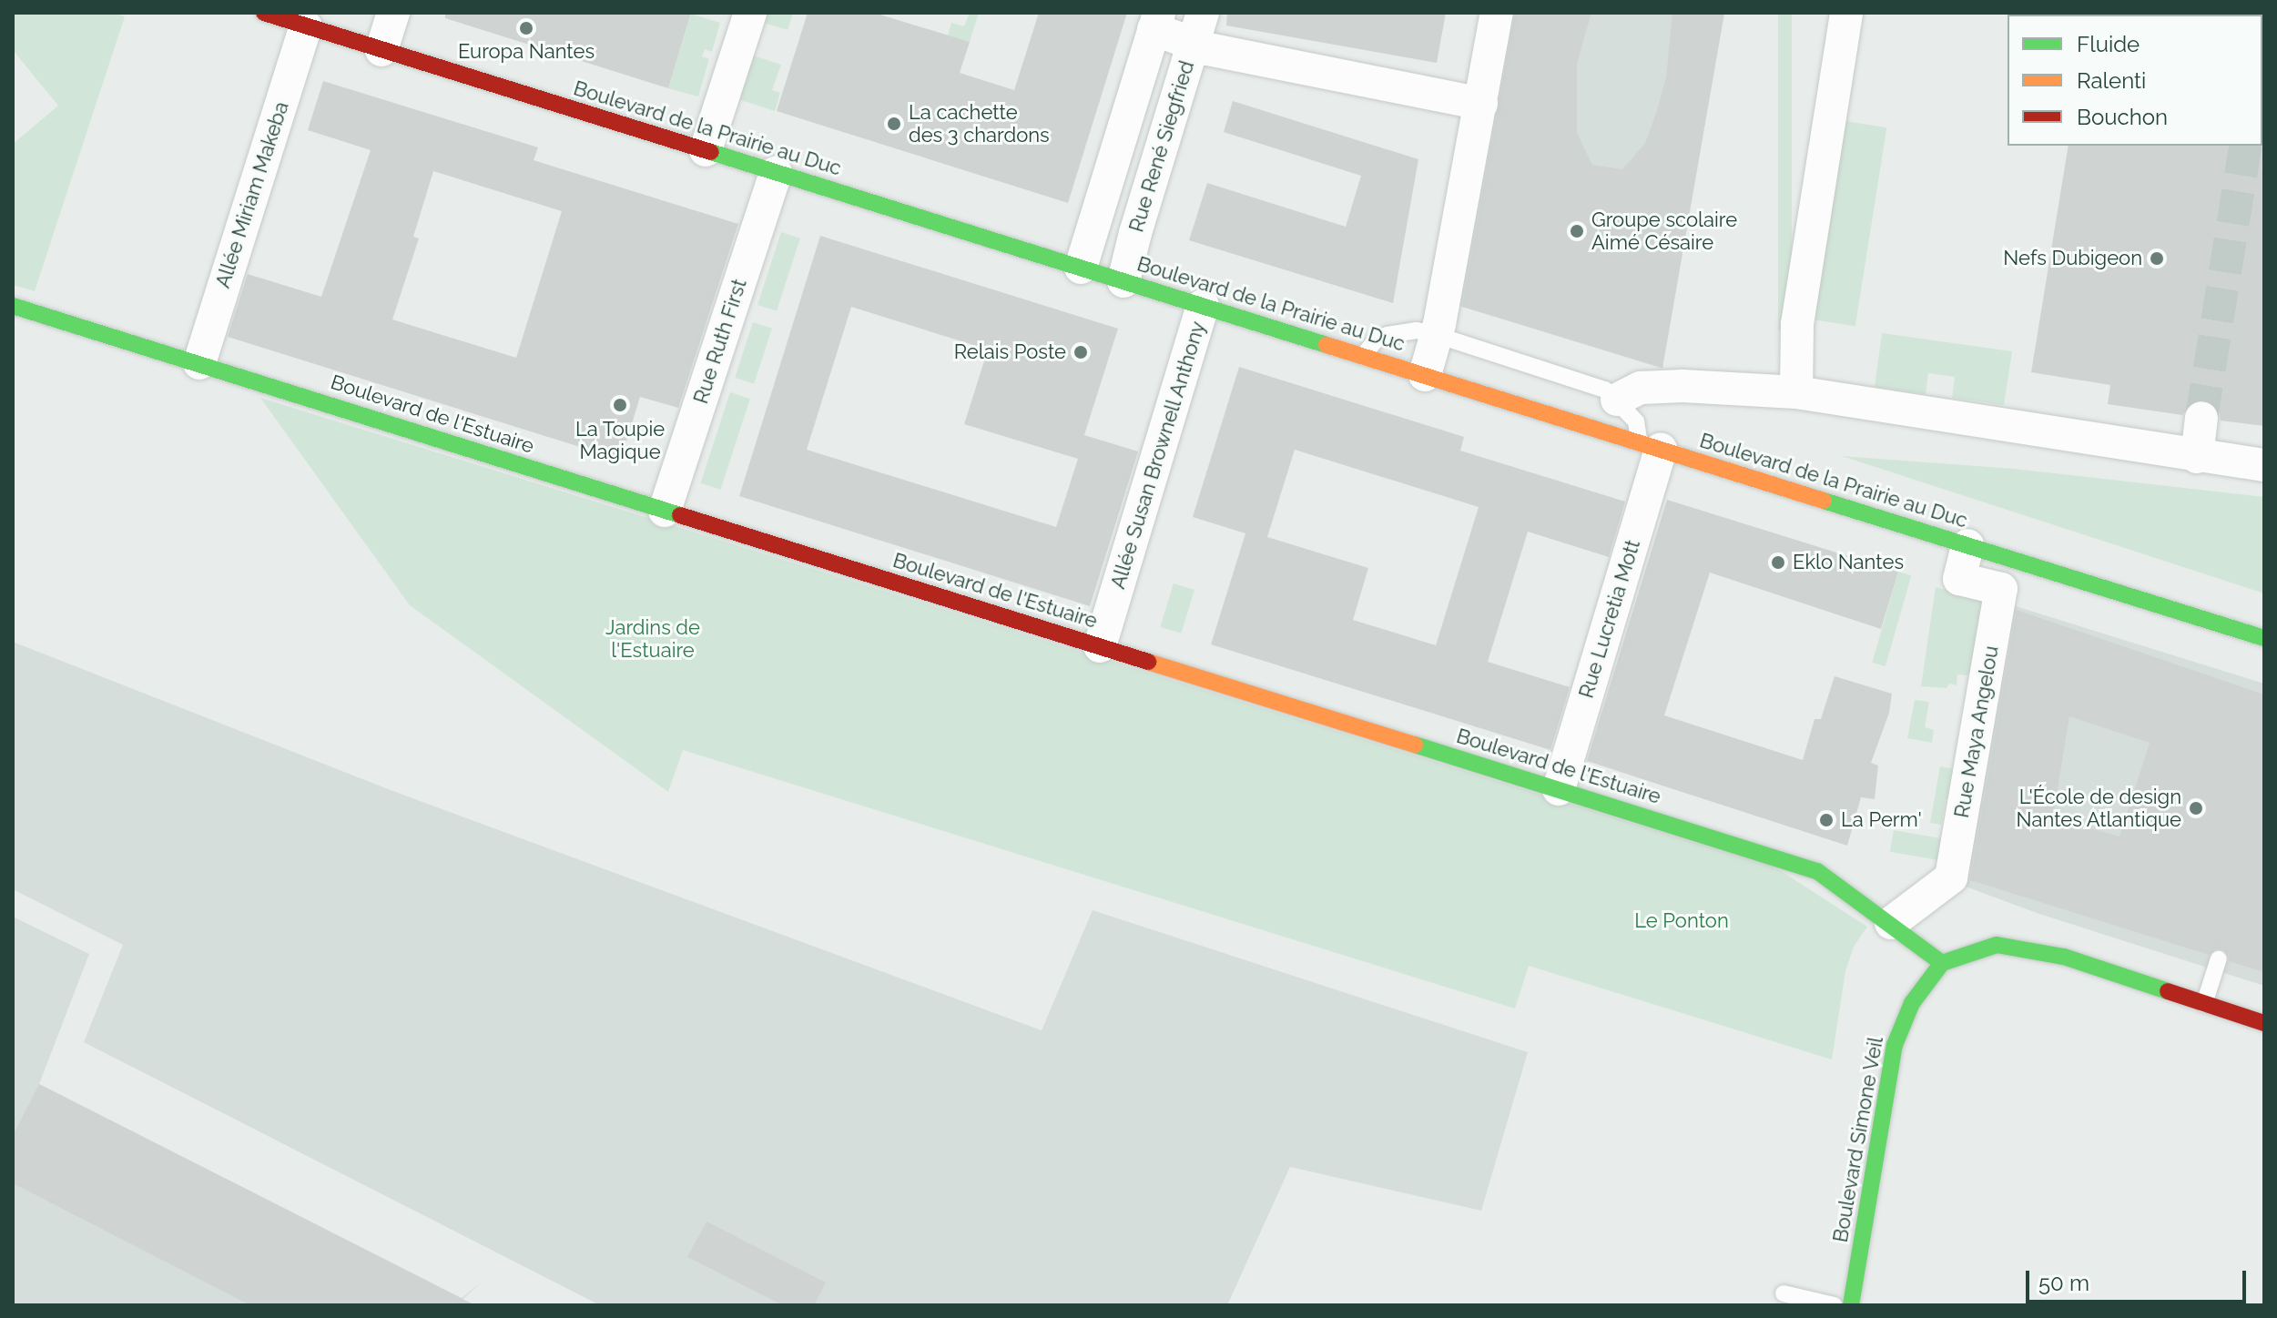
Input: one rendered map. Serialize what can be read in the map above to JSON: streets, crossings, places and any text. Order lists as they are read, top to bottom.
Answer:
{
  "streets": {
    "main road": ["Boulevard de la Prairie au Duc", "Boulevard de l'Estuaire", "Boulevard Simone Veil"],
    "street": [
      "Rue René Siegfried",
      "Allée Miriam Makeba",
      "Rue Ruth First",
      "Allée Susan Brownell Anthony",
      "Rue Lucretia Mott",
      "Rue Maya Angelou"
    ]
  },
  "crossings": [
    ["Boulevard de la Prairie au Duc", "Rue René Siegfried"],
    ["Boulevard de la Prairie au Duc", "Allée Miriam Makeba"],
    ["Boulevard de la Prairie au Duc", "Rue Ruth First"],
    ["Boulevard de la Prairie au Duc", "Allée Susan Brownell Anthony"],
    ["Boulevard de la Prairie au Duc", "Rue Lucretia Mott"],
    ["Boulevard de la Prairie au Duc", "Rue Maya Angelou"],
    ["Allée Miriam Makeba", "Boulevard de l'Estuaire"],
    ["Rue Ruth First", "Boulevard de l'Estuaire"],
    ["Boulevard de l'Estuaire", "Allée Susan Brownell Anthony"],
    ["Boulevard de l'Estuaire", "Rue Lucretia Mott"],
    ["Boulevard de l'Estuaire", "Rue Maya Angelou"],
    ["Boulevard de l'Estuaire", "Boulevard Simone Veil"]
  ],
  "parks": ["Jardins de l'Estuaire", "Le Ponton"],
  "places": [
    "Europa Nantes",
    "La cachette des 3 chardons",
    "Groupe scolaire Aimé Césaire",
    "Nefs Dubigeon",
    "Relais Poste",
    "La Toupie Magique",
    "Eklo Nantes",
    "L'École de design Nantes Atlantique",
    "La Perm'"
  ],
  "legend": ["Fluide", "Ralenti", "Bouchon"],
  "scale_bar": "50 m"
}
